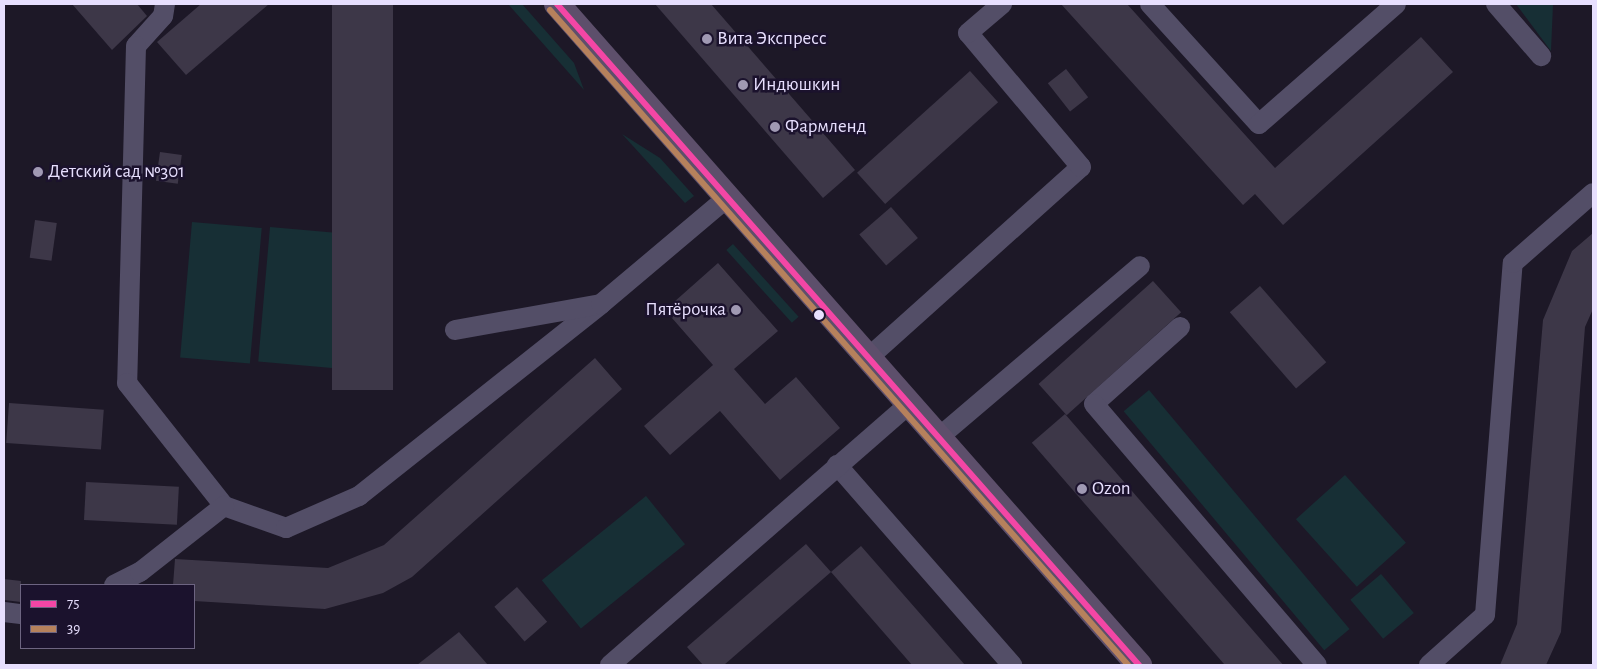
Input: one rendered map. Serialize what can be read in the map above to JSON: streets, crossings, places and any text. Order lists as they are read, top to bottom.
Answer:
{
  "places": [
    "Вита Экспресс",
    "Индюшкин",
    "Фармленд",
    "Детский сад №301",
    "Пятёрочка",
    "Ozon"
  ],
  "lines": ["transit line 75", "transit line 39"],
  "legend": ["75", "39"]
}
